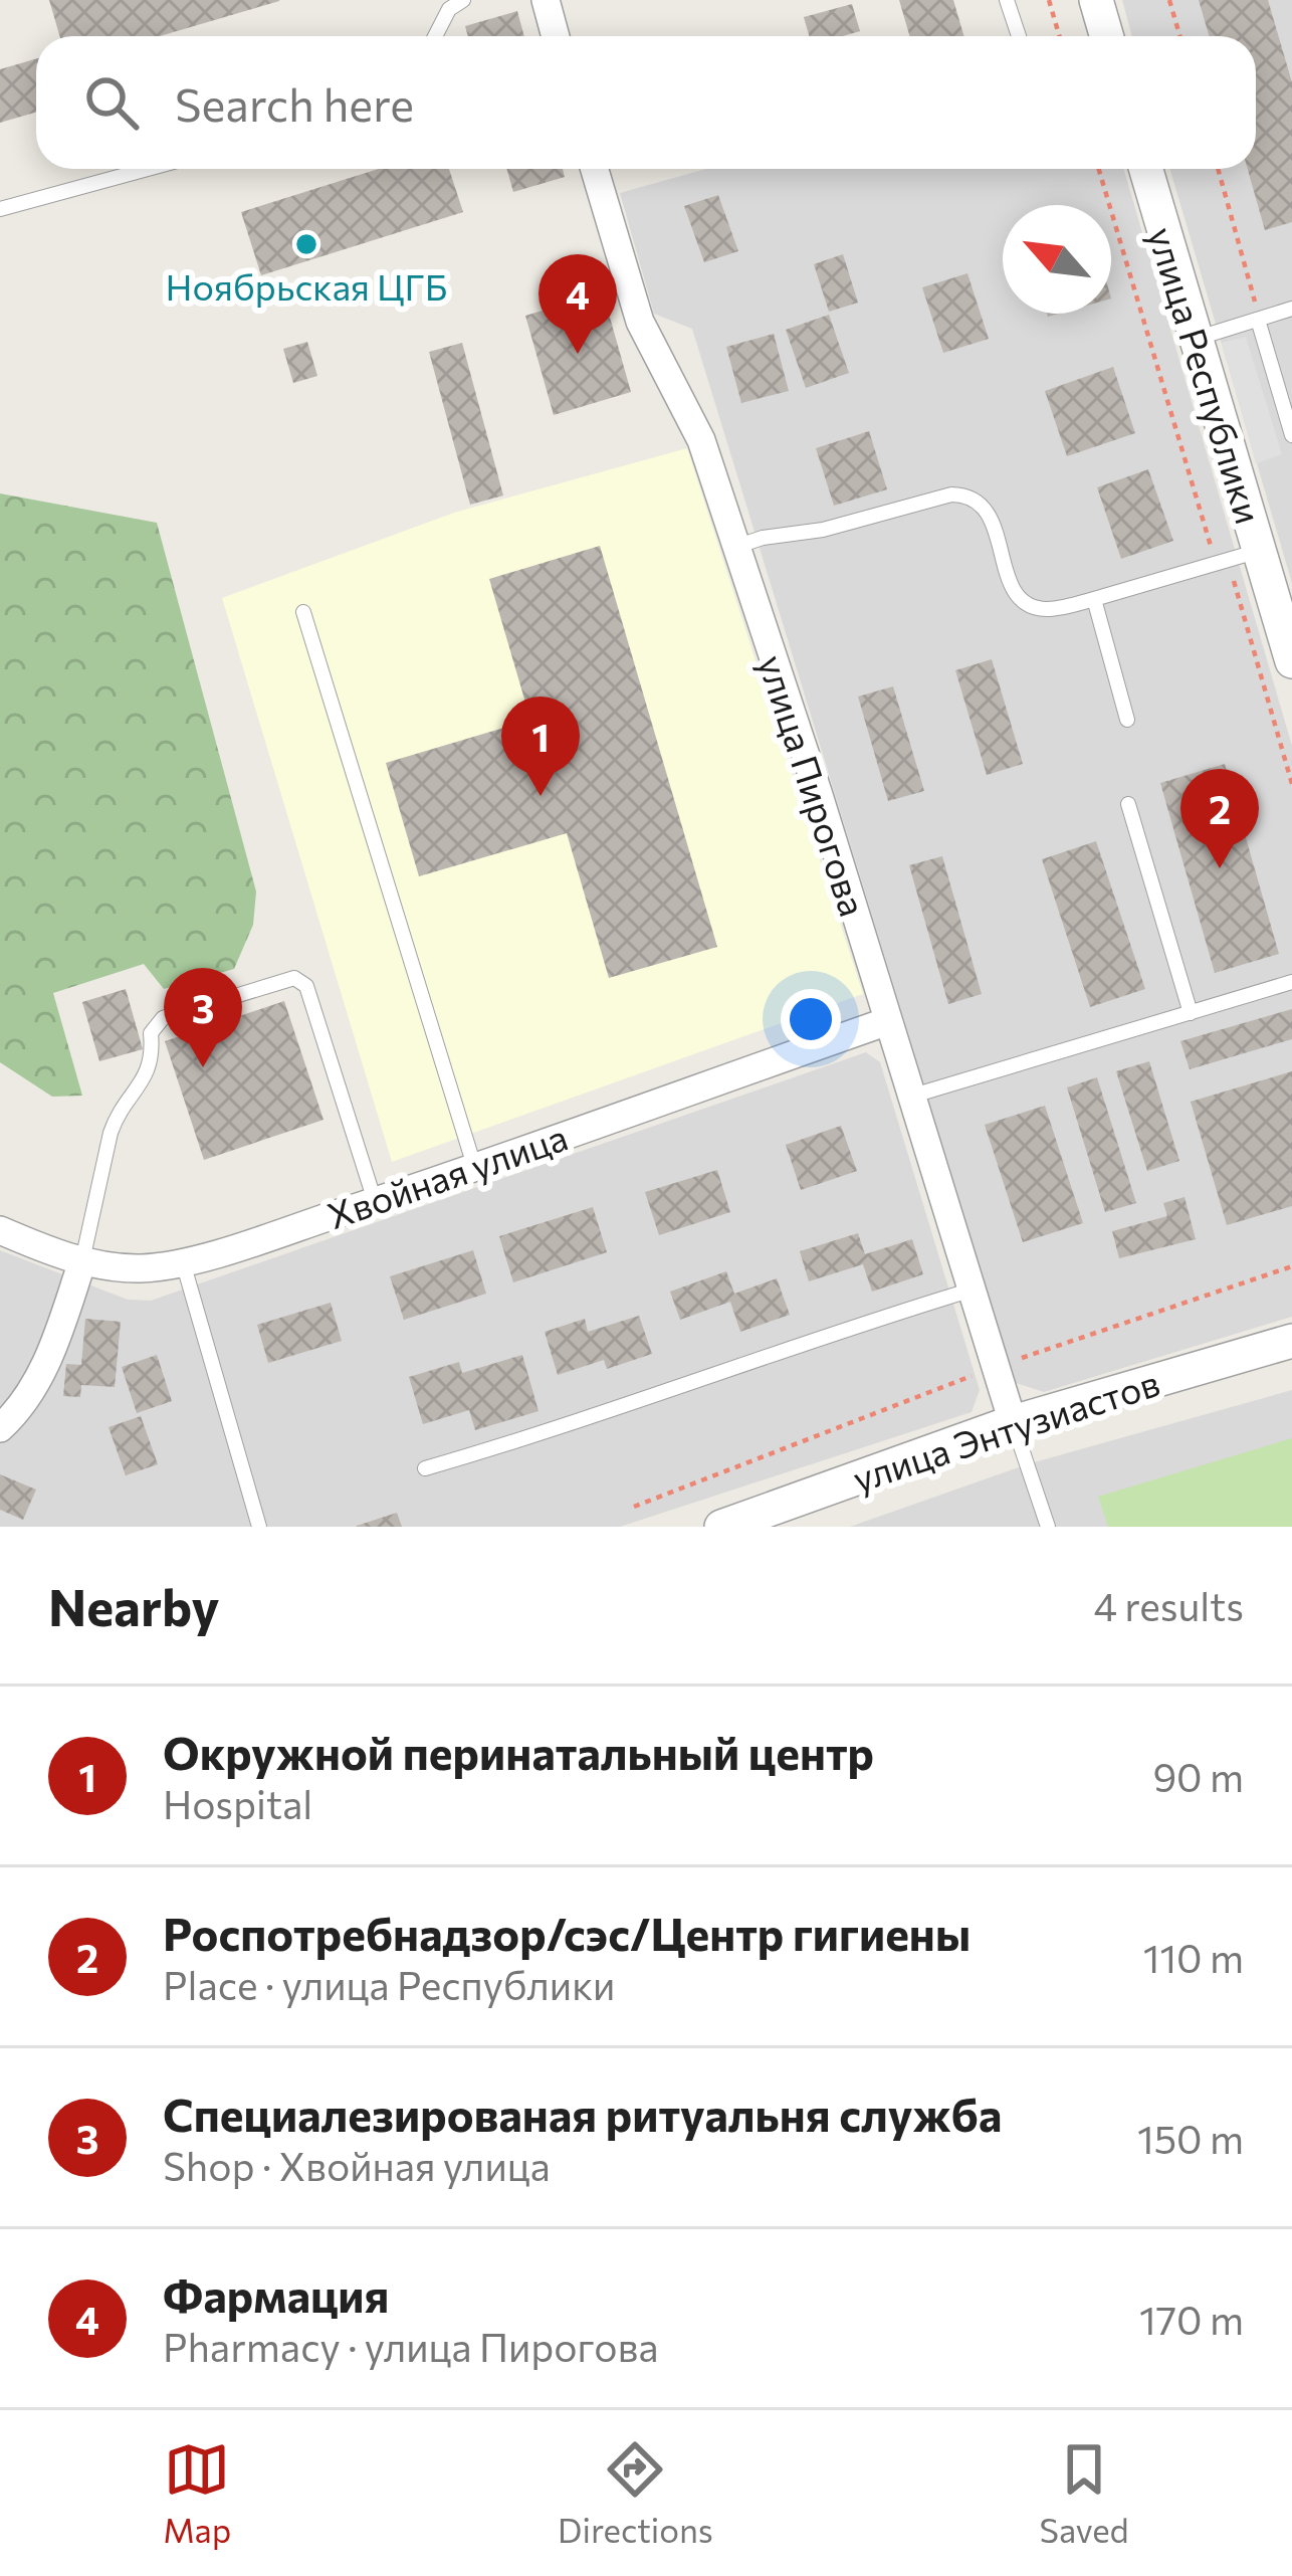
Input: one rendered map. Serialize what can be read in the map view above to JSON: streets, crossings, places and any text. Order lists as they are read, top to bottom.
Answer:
{
  "streets": {
    "street": [
      "улица Республики",
      "улица Пирогова",
      "Хвойная улица",
      "улица Энтузиастов"
    ]
  },
  "crossings": [
    ["улица Пирогова", "Хвойная улица"],
    ["улица Пирогова", "улица Энтузиастов"]
  ],
  "places": ["Ноябрьская ЦГБ"],
  "north": "top left",
  "page": {
    "search": "Search here",
    "pins": [
      "4",
      "1",
      "2",
      "3"
    ],
    "heading": ["Nearby", "4 results"],
    "list": [
      {
        "mark": "1",
        "name": "Окружной перинатальный центр",
        "note": "Hospital",
        "value": "90 m"
      },
      {
        "mark": "2",
        "name": "Роспотребнадзор/сэс/Центр гигиены",
        "note": "Place · улица Республики",
        "value": "110 m"
      },
      {
        "mark": "3",
        "name": "Специалезированая ритуальня служба",
        "note": "Shop · Хвойная улица",
        "value": "150 m"
      },
      {
        "mark": "4",
        "name": "Фармация",
        "note": "Pharmacy · улица Пирогова",
        "value": "170 m"
      }
    ],
    "nav": ["Map", "Directions", "Saved"]
  }
}
